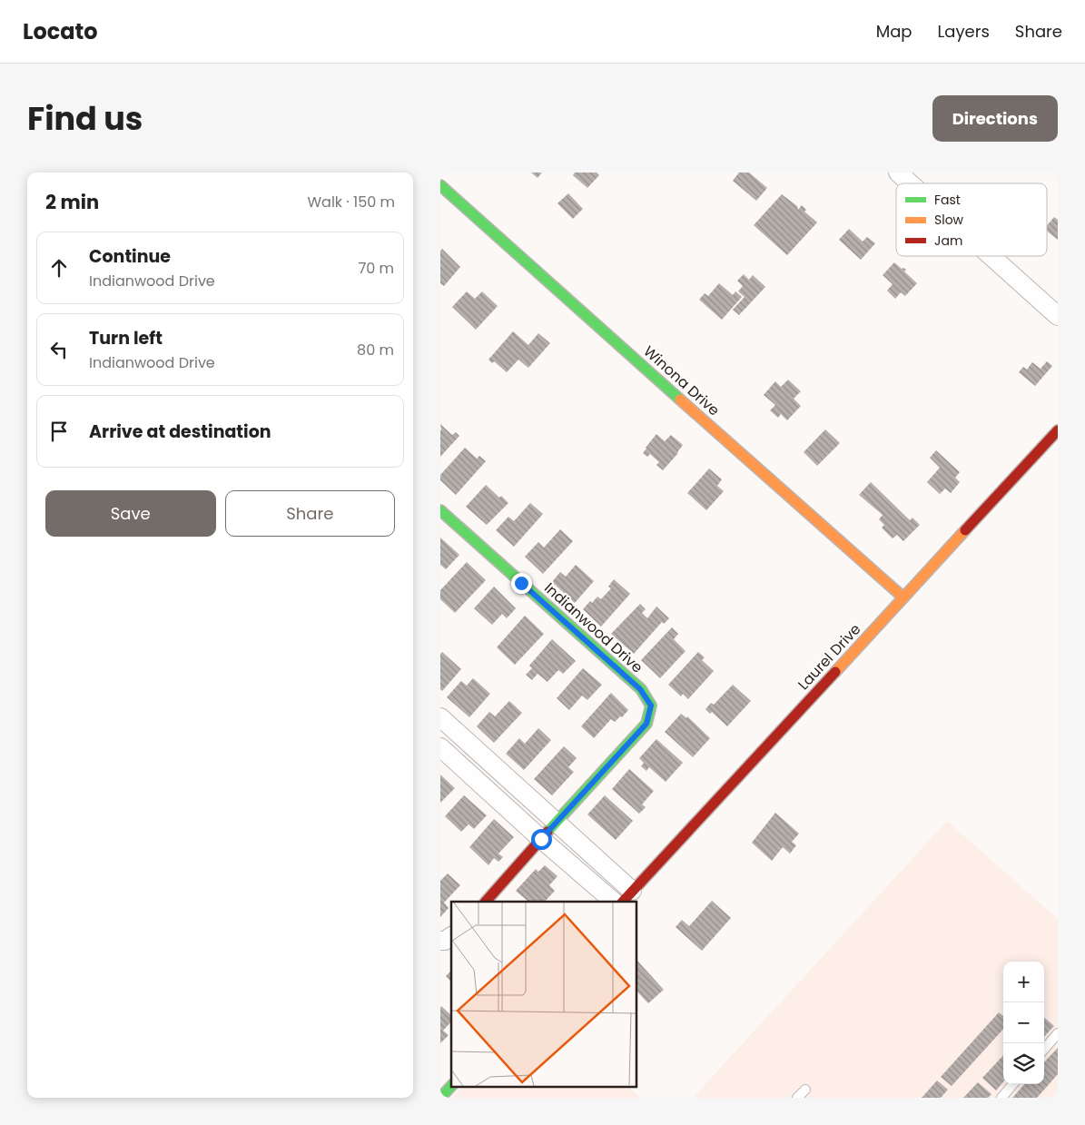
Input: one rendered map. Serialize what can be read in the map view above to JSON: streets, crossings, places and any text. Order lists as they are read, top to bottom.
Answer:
{
  "streets": {
    "street": ["Winona Drive", "Indianwood Drive", "Laurel Drive"]
  },
  "crossings": [
    ["Winona Drive", "Laurel Drive"]
  ],
  "legend": ["Fast", "Slow", "Jam"],
  "page": {
    "header": "Locato",
    "nav": ["Map", "Layers", "Share"],
    "title": "Find us",
    "buttons": [
      "Directions",
      ["Save", "Share"]
    ],
    "heading": ["2 min", "Walk · 150 m"],
    "list": [
      ["Continue", "Indianwood Drive", "70 m"],
      ["Turn left", "Indianwood Drive", "80 m"],
      "Arrive at destination"
    ],
    "map_buttons": ["+", "−"]
  }
}
